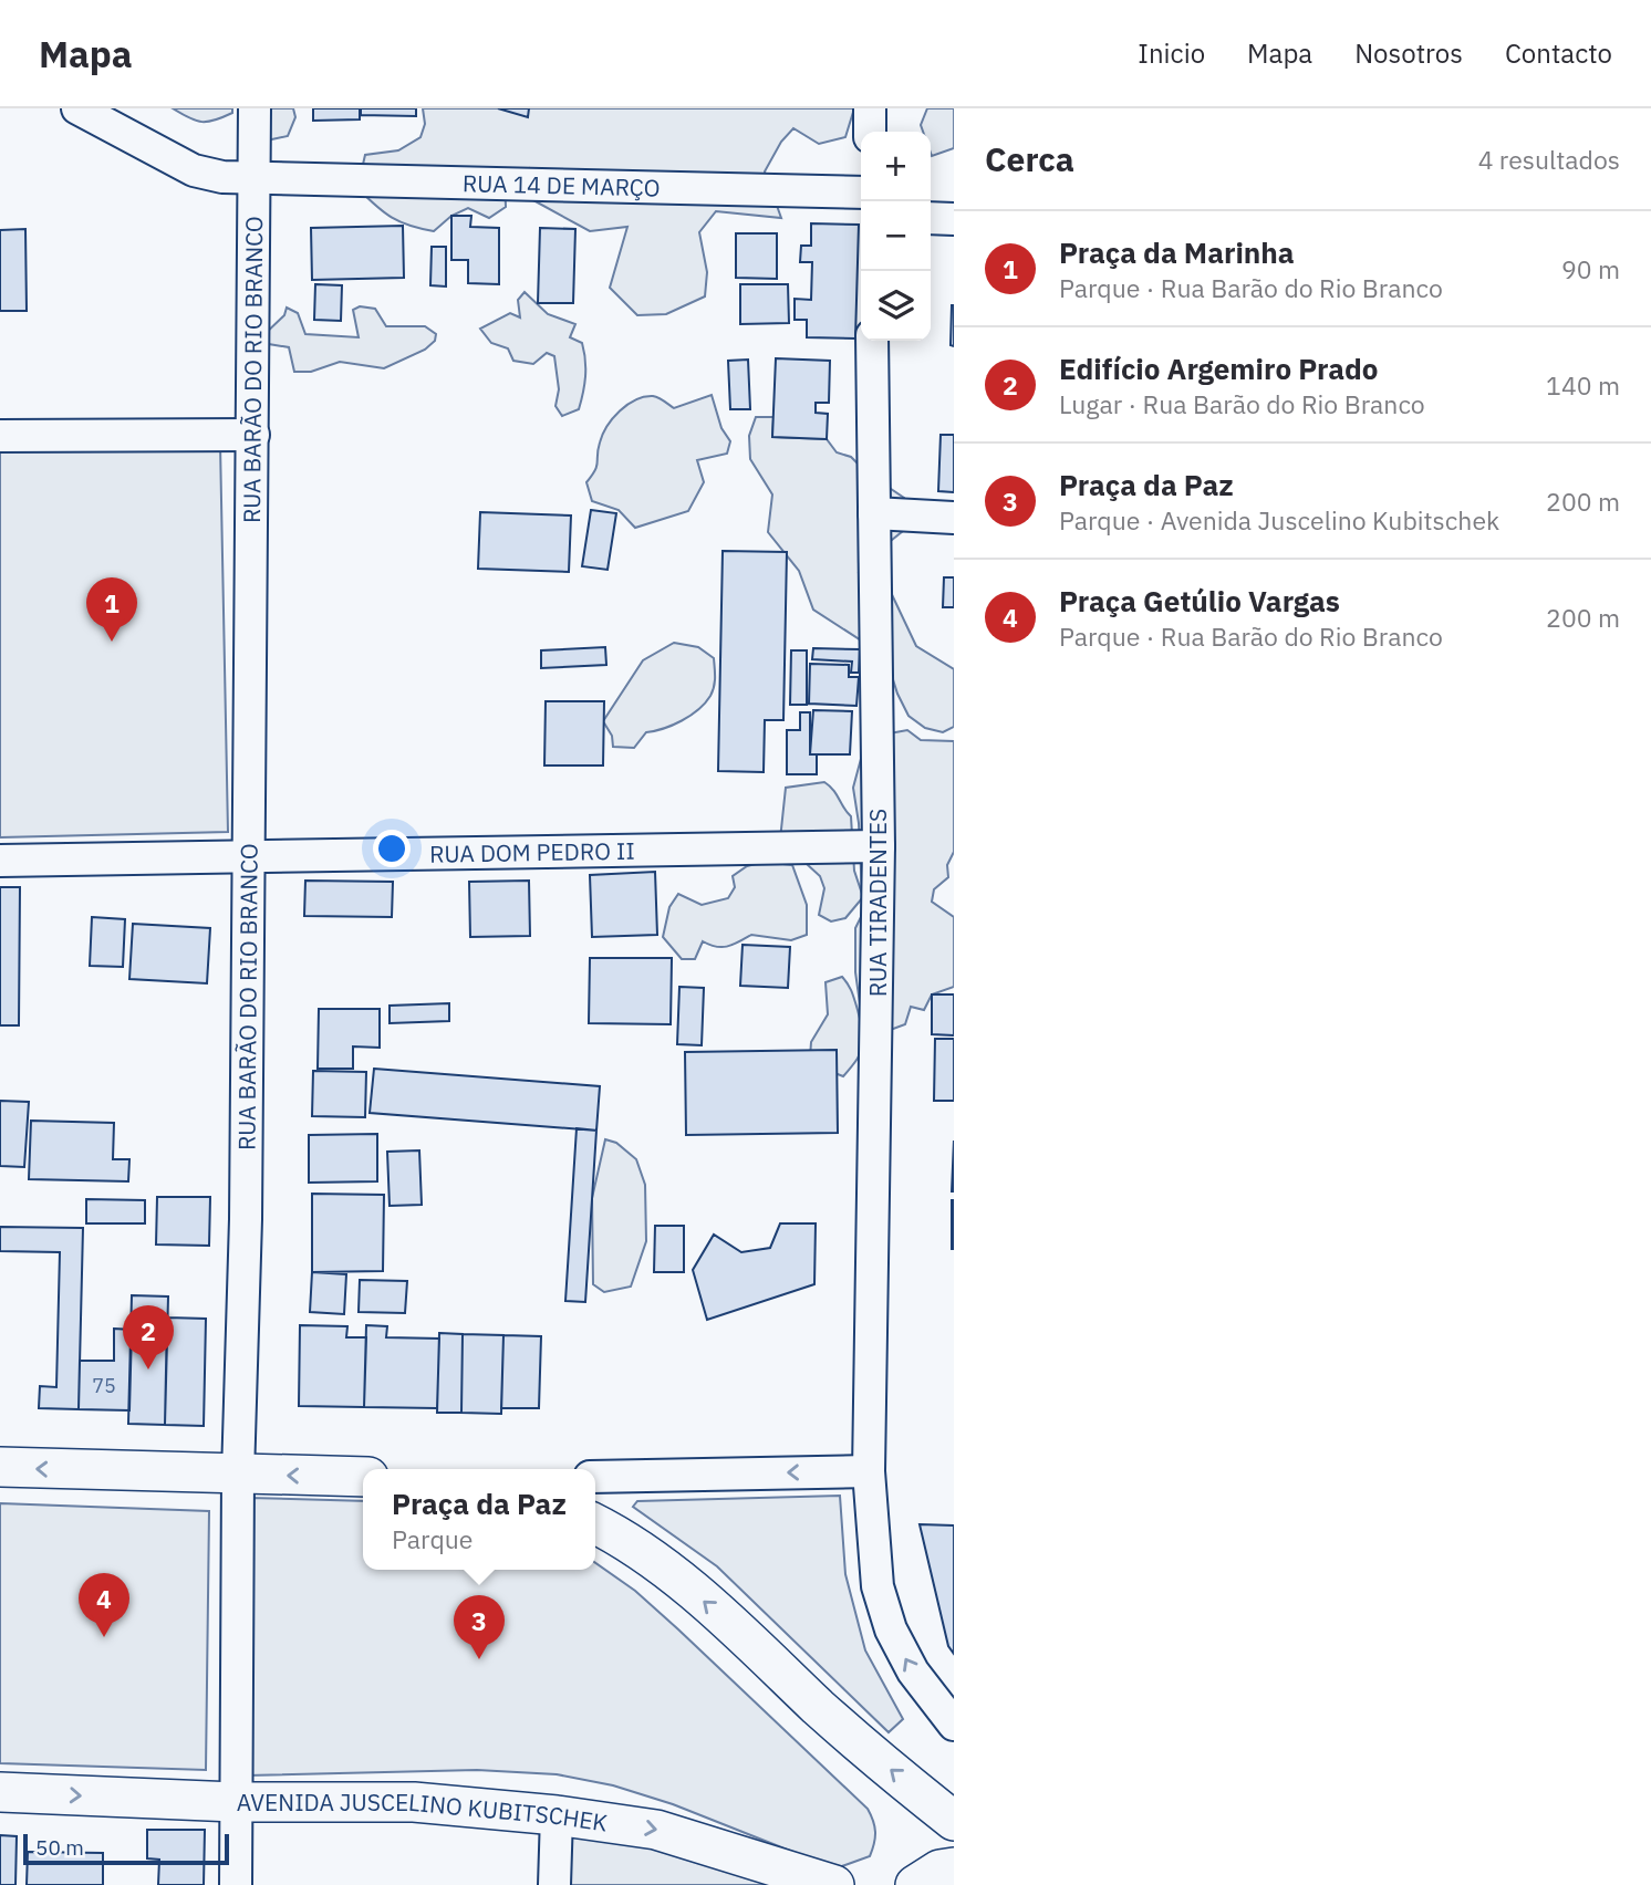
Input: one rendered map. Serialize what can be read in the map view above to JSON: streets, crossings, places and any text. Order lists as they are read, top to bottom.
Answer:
{
  "streets": {
    "main road": ["AVENIDA JUSCELINO KUBITSCHEK"],
    "street": [
      "RUA 14 DE MARÇO",
      "RUA BARÃO DO RIO BRANCO",
      "RUA DOM PEDRO II",
      "RUA TIRADENTES"
    ]
  },
  "crossings": [
    ["RUA 14 DE MARÇO", "RUA BARÃO DO RIO BRANCO"],
    ["RUA BARÃO DO RIO BRANCO", "RUA DOM PEDRO II"],
    ["RUA BARÃO DO RIO BRANCO", "AVENIDA JUSCELINO KUBITSCHEK"],
    ["RUA DOM PEDRO II", "RUA TIRADENTES"]
  ],
  "house_numbers": ["75"],
  "scale_bar": "50 m",
  "page": {
    "header": "Mapa",
    "nav": [
      "Inicio",
      "Mapa",
      "Nosotros",
      "Contacto"
    ],
    "heading": ["Cerca", "4 resultados"],
    "map_buttons": ["+", "−"],
    "list": [
      {
        "mark": "1",
        "name": "Praça da Marinha",
        "note": "Parque · Rua Barão do Rio Branco",
        "value": "90 m"
      },
      {
        "mark": "2",
        "name": "Edifício Argemiro Prado",
        "note": "Lugar · Rua Barão do Rio Branco",
        "value": "140 m"
      },
      {
        "mark": "3",
        "name": "Praça da Paz",
        "note": "Parque · Avenida Juscelino Kubitschek",
        "value": "200 m"
      },
      {
        "mark": "4",
        "name": "Praça Getúlio Vargas",
        "note": "Parque · Rua Barão do Rio Branco",
        "value": "200 m"
      }
    ],
    "pins": [
      "1",
      "2",
      "4",
      "3"
    ],
    "popup": ["Praça da Paz", "Parque"],
    "scale": "50 m"
  }
}
